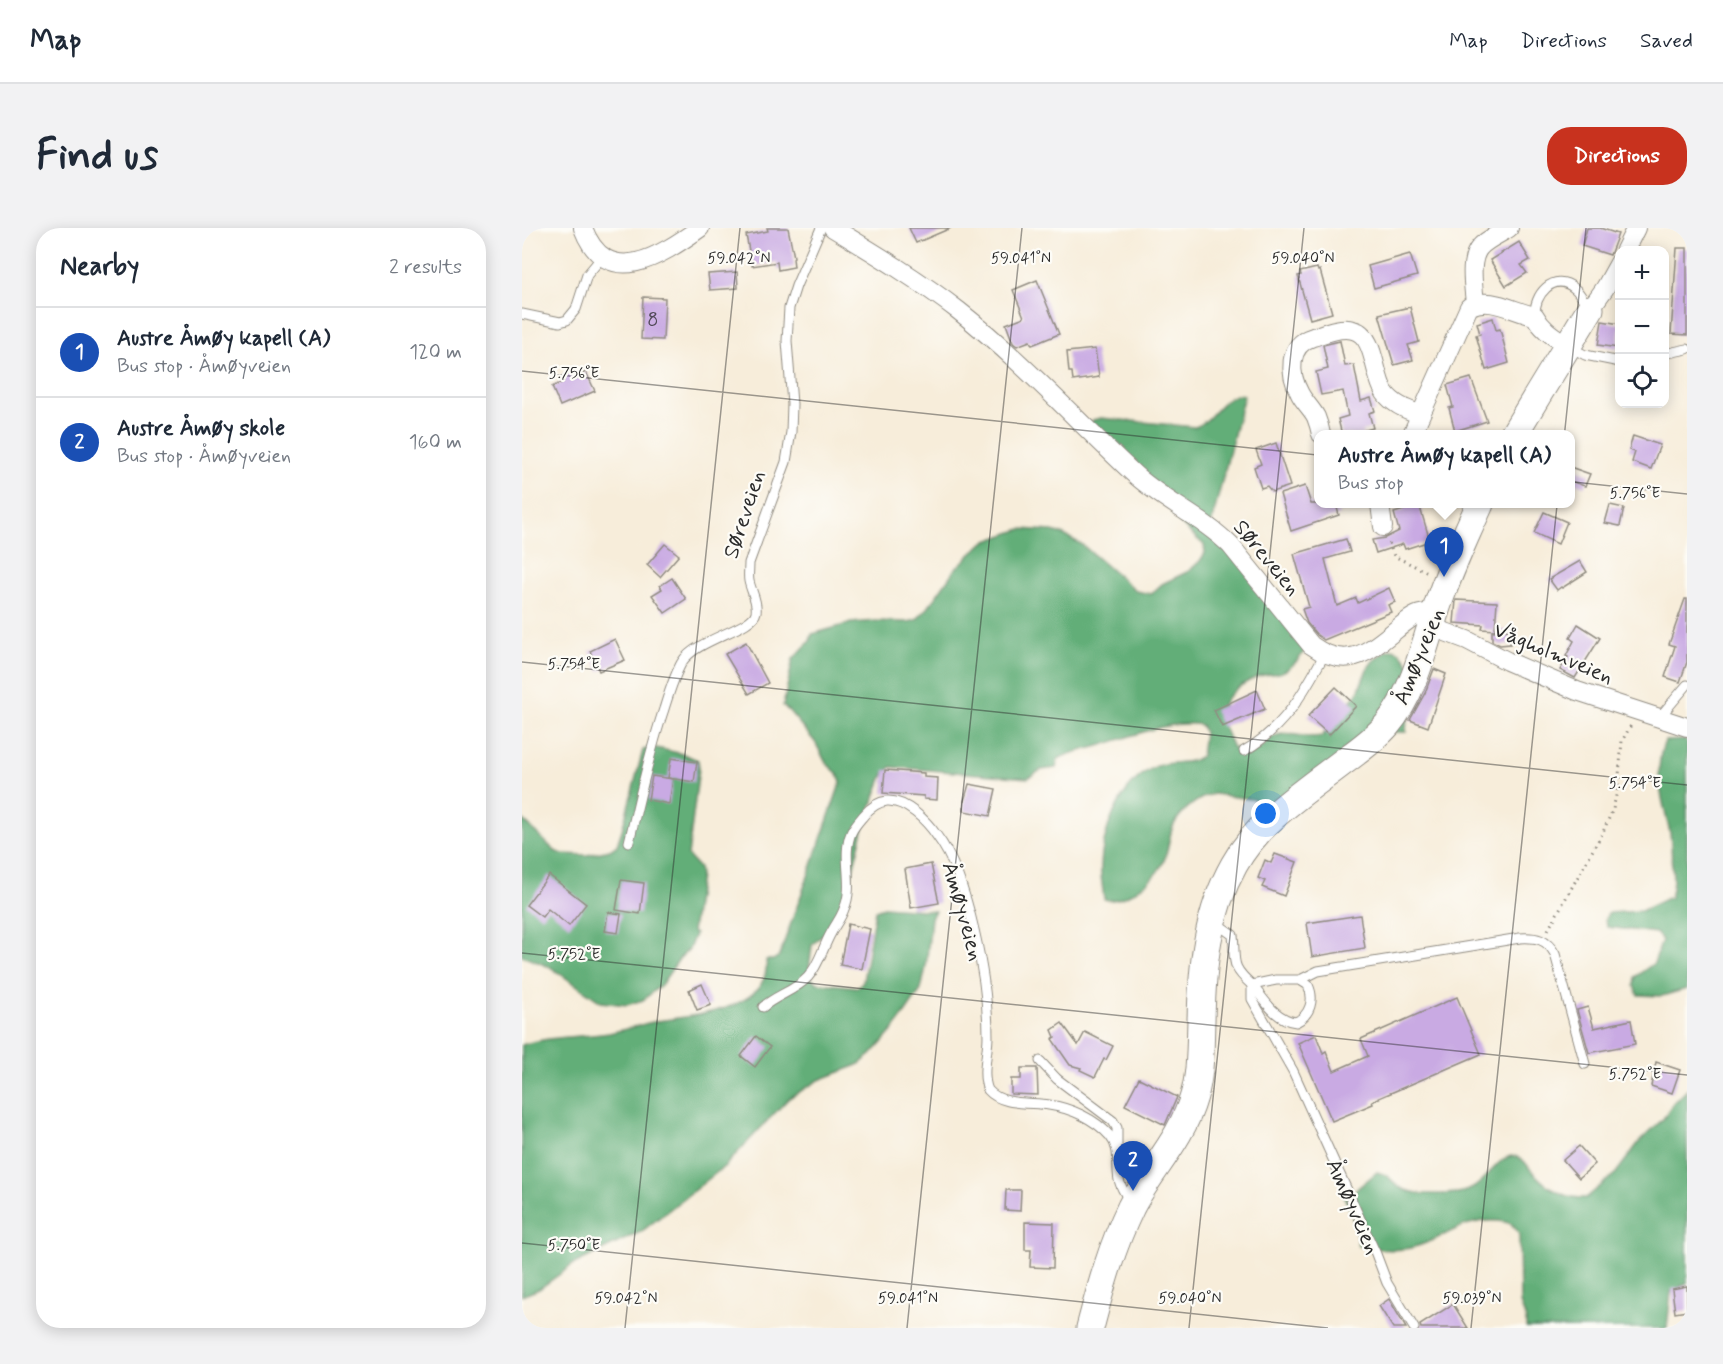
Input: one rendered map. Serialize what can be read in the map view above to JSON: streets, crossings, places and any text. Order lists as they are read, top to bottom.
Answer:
{
  "streets": {
    "main road": ["Åmøyveien"],
    "street": ["Søreveien", "Vågholmveien"]
  },
  "crossings": [
    ["Vågholmveien", "Åmøyveien"]
  ],
  "house_numbers": ["8"],
  "page": {
    "header": "Map",
    "nav": ["Map", "Directions", "Saved"],
    "buttons": "Directions",
    "title": "Find us",
    "heading": ["Nearby", "2 results"],
    "map_buttons": ["+", "−"],
    "list": [
      {
        "mark": "1",
        "name": "Austre Åmøy kapell (A)",
        "note": "Bus stop · Åmøyveien",
        "value": "120 m"
      },
      {
        "mark": "2",
        "name": "Austre Åmøy skole",
        "note": "Bus stop · Åmøyveien",
        "value": "160 m"
      }
    ],
    "popup": ["Austre Åmøy kapell (A)", "Bus stop"],
    "pins": ["1", "2"]
  },
  "coordinates": [
    "59.042°N",
    "59.041°N",
    "59.040°N",
    "5.756°E",
    "5.754°E",
    "5.752°E",
    "5.750°E",
    "59.039°N"
  ]
}
